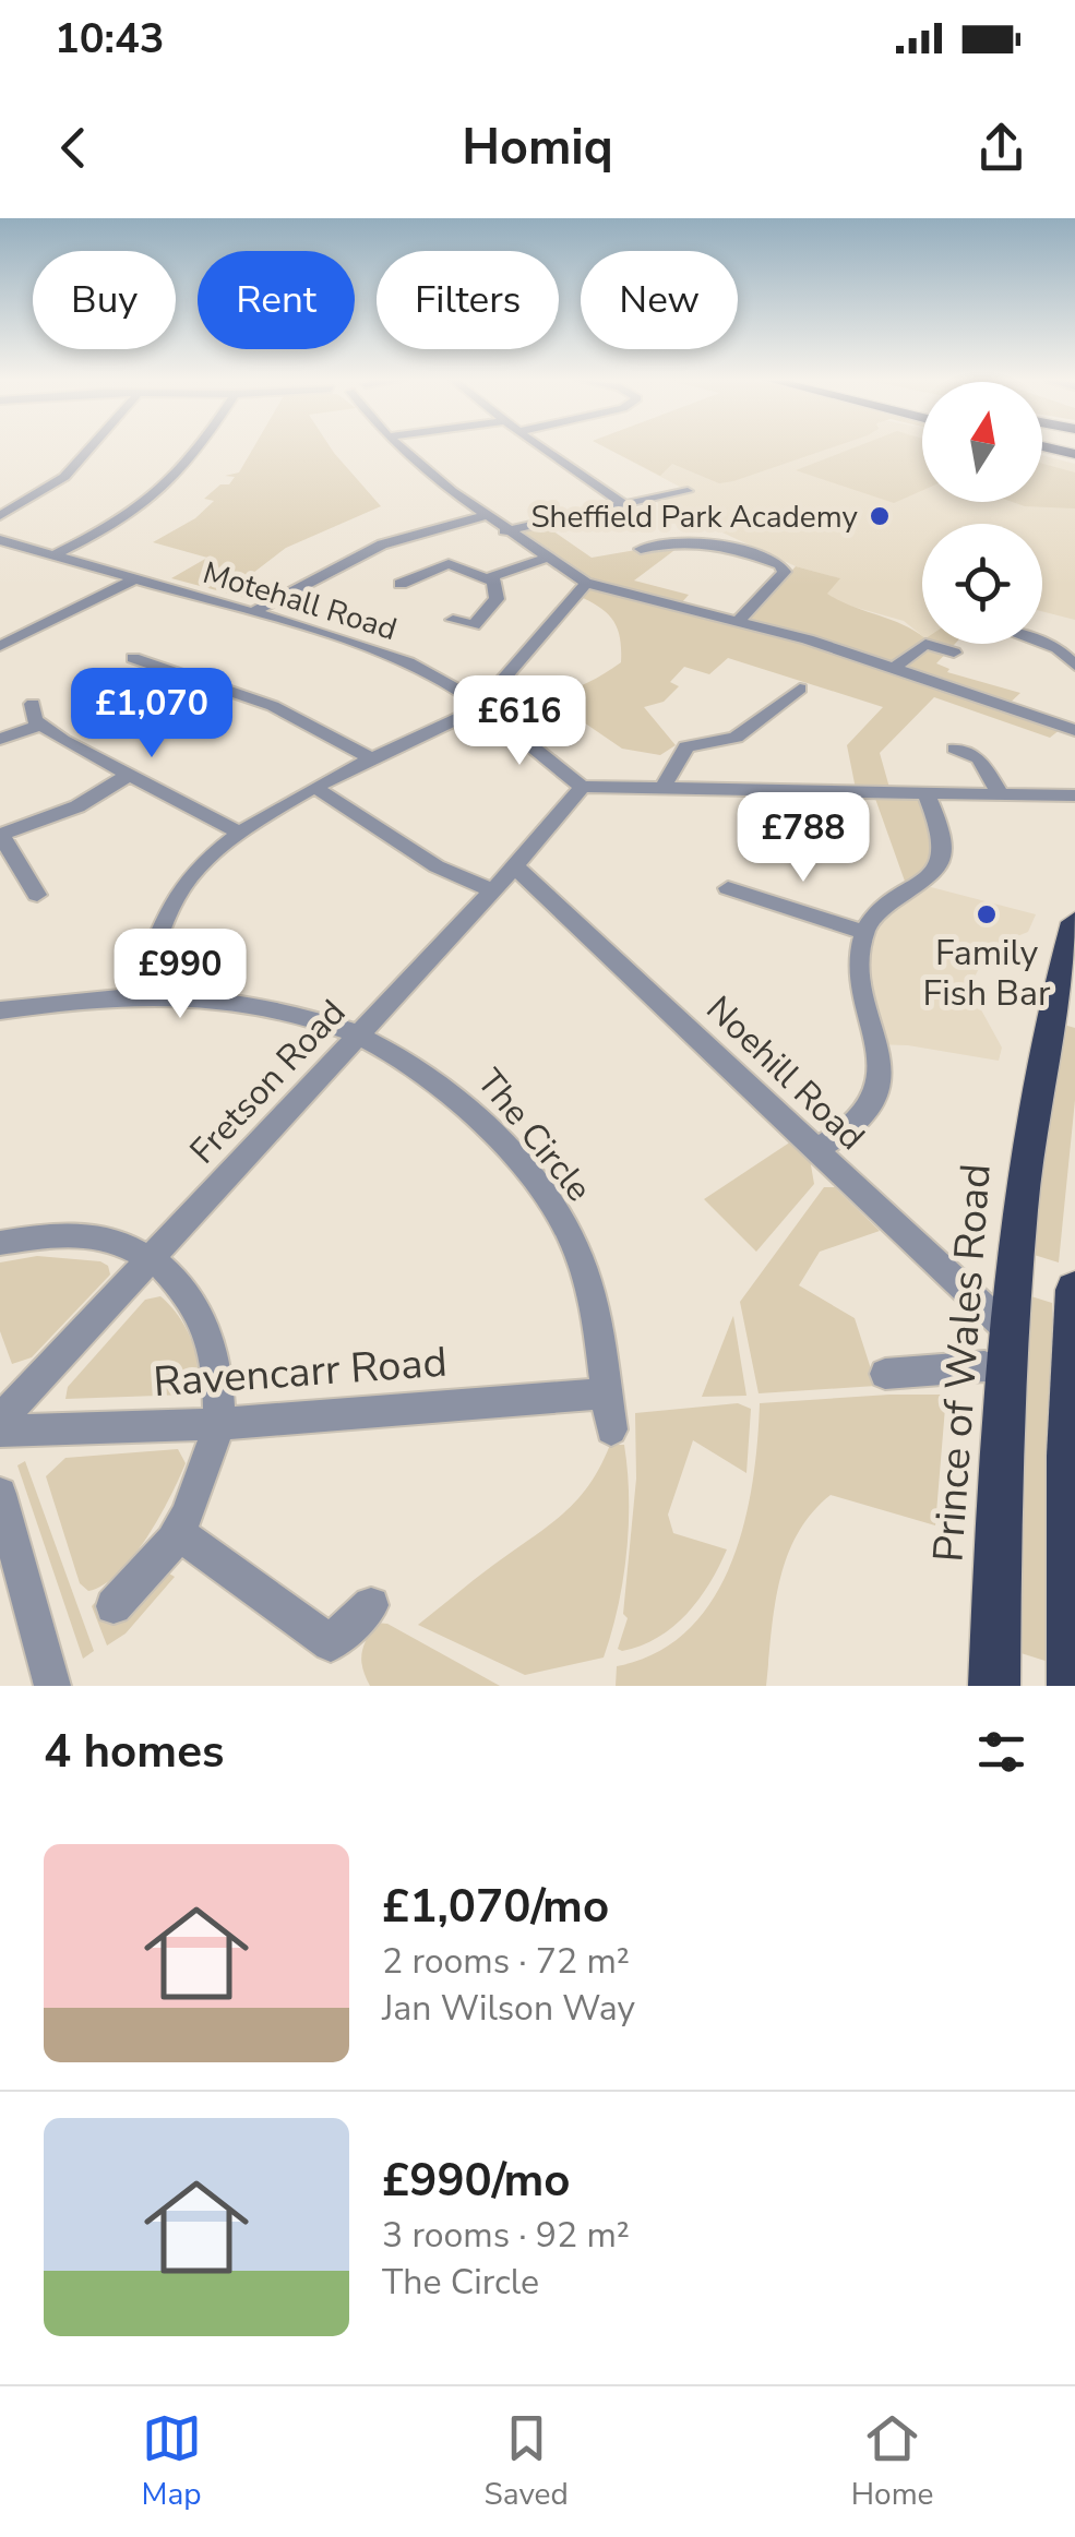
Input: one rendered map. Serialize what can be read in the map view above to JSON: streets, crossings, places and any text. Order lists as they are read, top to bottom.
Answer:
{
  "streets": {
    "highway": ["Prince of Wales Road"],
    "street": [
      "Motehall Road",
      "Noehill Road",
      "Fretson Road",
      "The Circle",
      "Ravencarr Road"
    ]
  },
  "crossings": [
    ["Motehall Road", "Fretson Road"],
    ["Noehill Road", "Fretson Road"],
    ["Noehill Road", "Prince of Wales Road"],
    ["Fretson Road", "The Circle"],
    ["The Circle", "Ravencarr Road"]
  ],
  "places": ["Sheffield Park Academy", "Family Fish Bar"],
  "north": "top",
  "page": {
    "status": "10:43",
    "header": "Homiq",
    "chip": [
      "Buy",
      "Rent",
      "Filters",
      "New"
    ],
    "price": [
      "£1,070",
      "£616",
      "£788",
      "£990"
    ],
    "heading": "4 homes",
    "list": [
      {
        "name": "£1,070/mo",
        "note": "2 rooms · 72 m² · Jan Wilson Way"
      },
      {
        "name": "£990/mo",
        "note": "3 rooms · 92 m² · The Circle"
      }
    ],
    "tabs": ["Map", "Saved", "Home"]
  }
}
